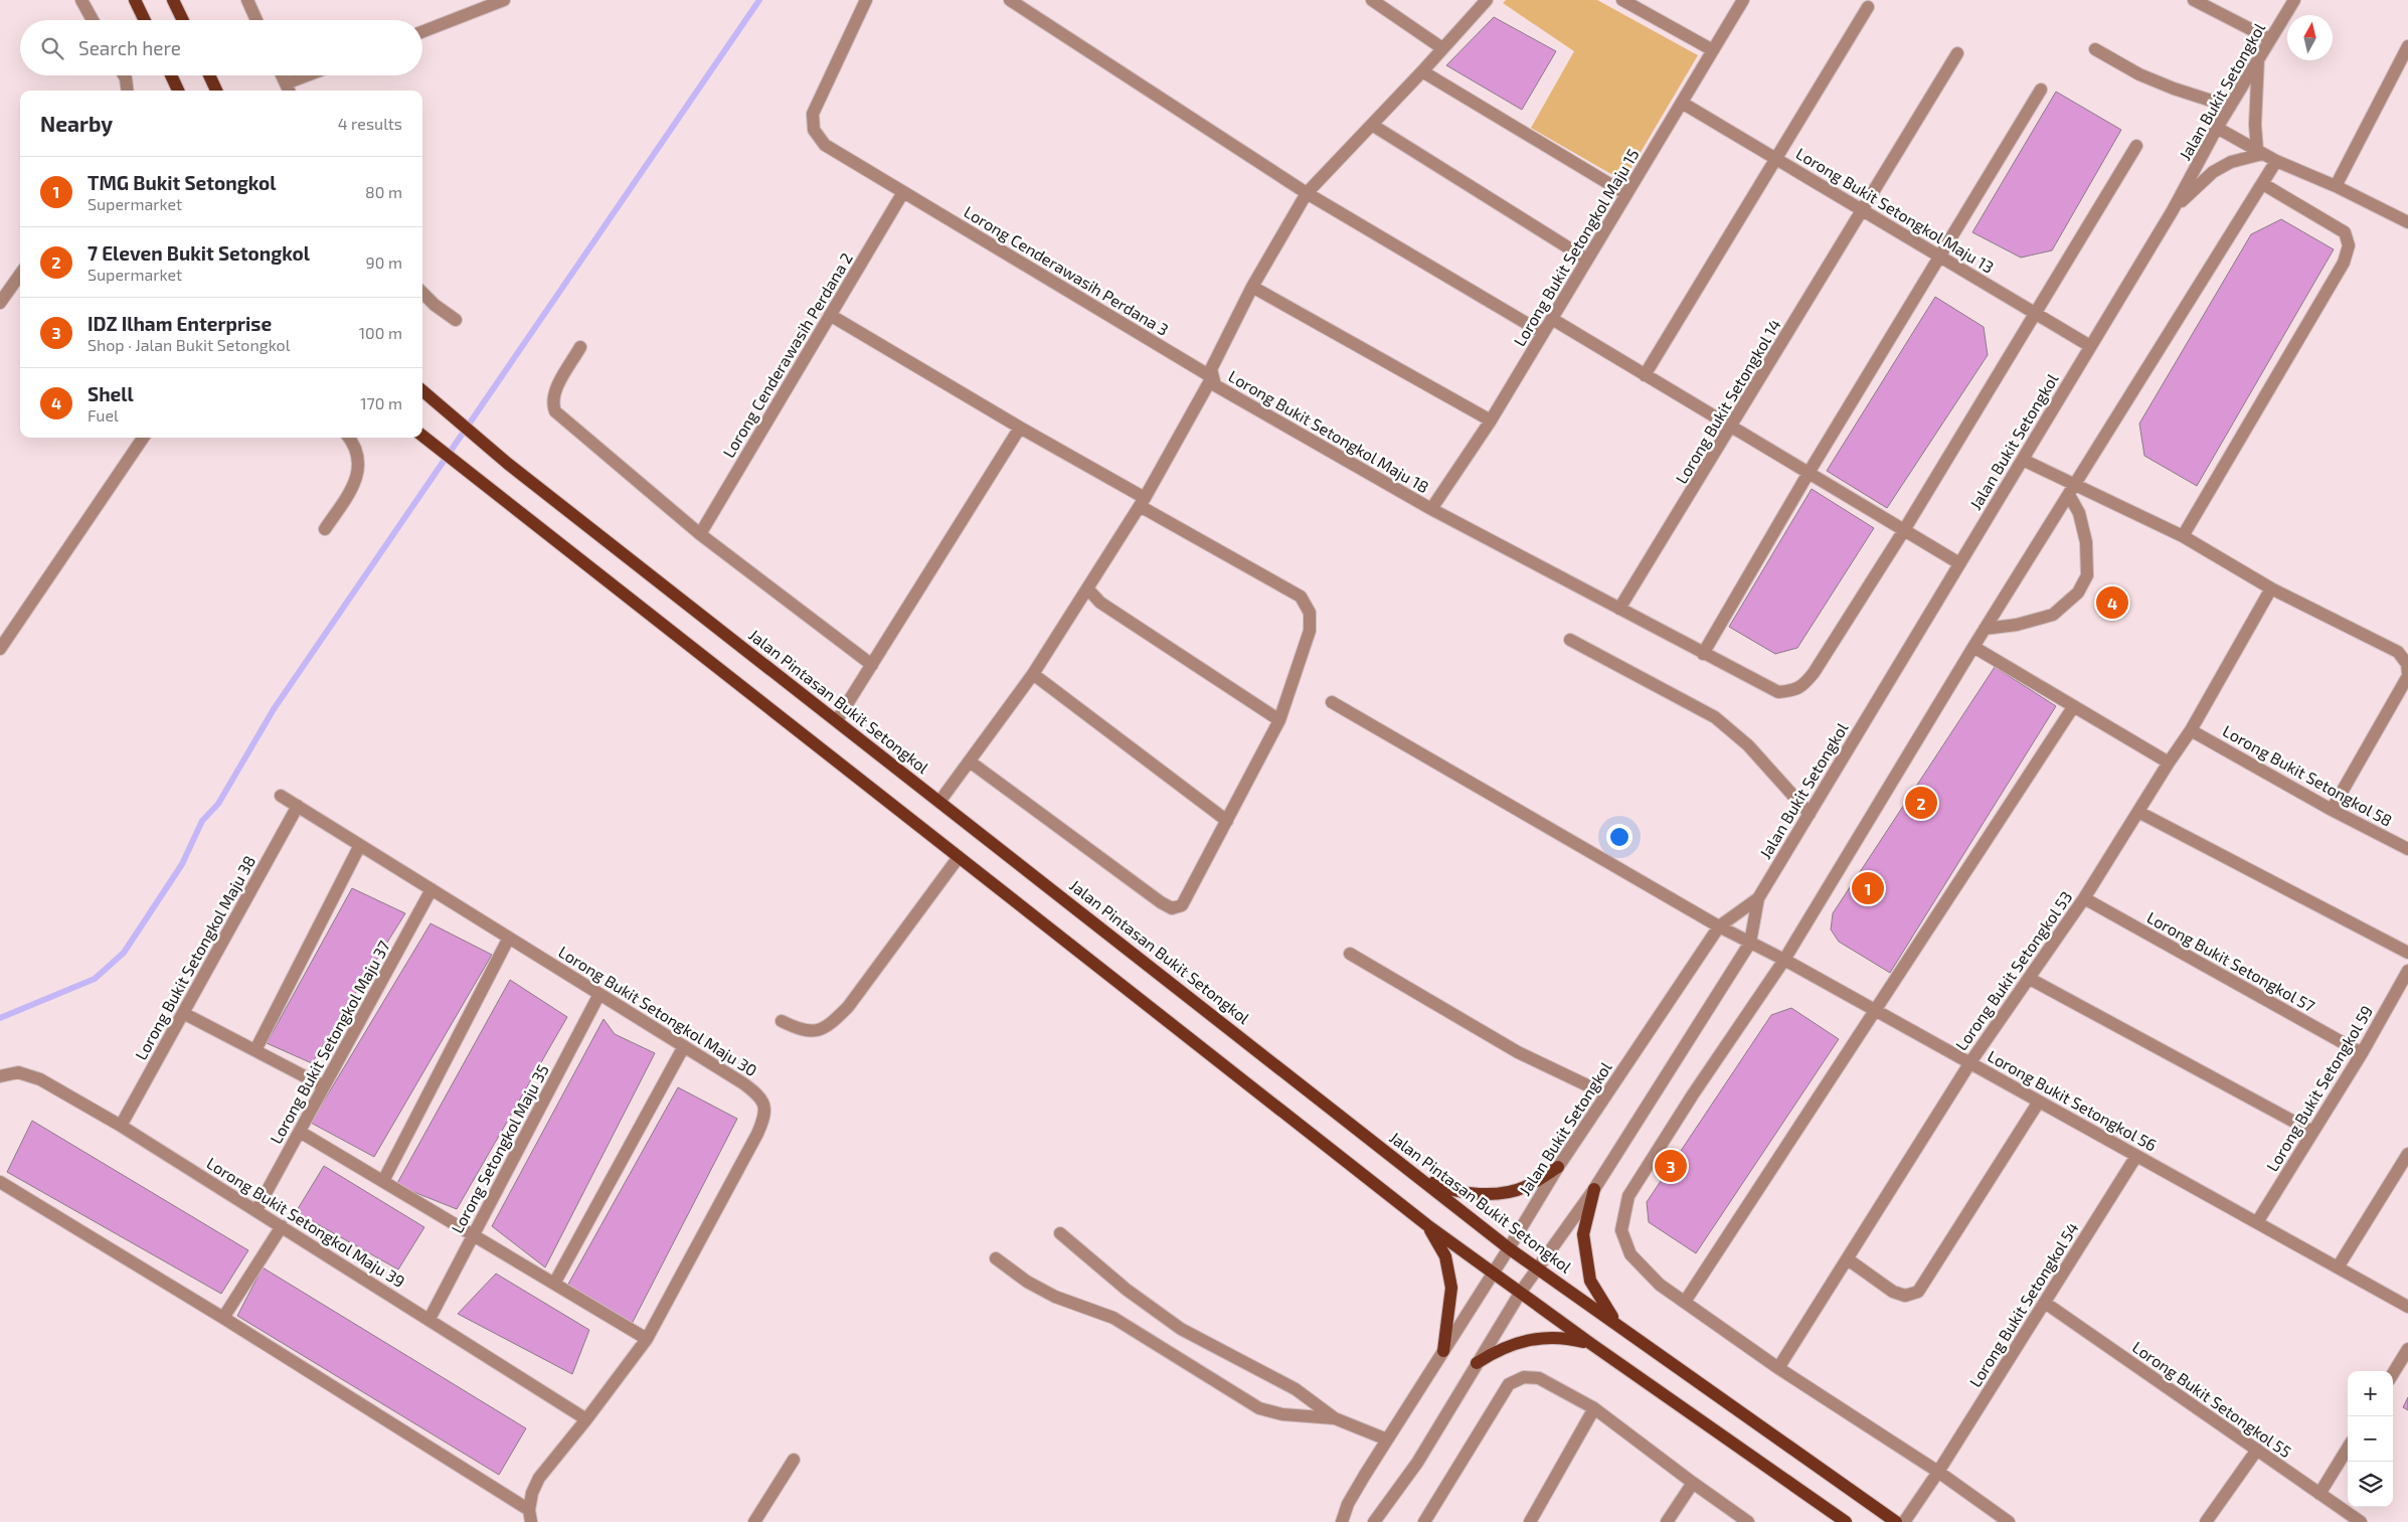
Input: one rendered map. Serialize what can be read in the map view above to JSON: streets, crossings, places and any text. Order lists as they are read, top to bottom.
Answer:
{
  "streets": {
    "main road": ["Jalan Pintasan Bukit Setongkol"],
    "street": [
      "Jalan Bukit Setongkol",
      "Lorong Bukit Setongkol Maju 13",
      "Lorong Bukit Setongkol Maju 15",
      "Lorong Cenderawasih Perdana 3",
      "Lorong Cenderawasih Perdana 2",
      "Lorong Bukit Setongkol 14",
      "Lorong Bukit Setongkol Maju 18",
      "Lorong Bukit Setongkol 58",
      "Lorong Bukit Setongkol Maju 38",
      "Lorong Bukit Setongkol 57",
      "Lorong Bukit Setongkol 53",
      "Lorong Bukit Setongkol Maju 30",
      "Lorong Bukit Setongkol Maju 37",
      "Lorong Bukit Setongkol 59",
      "Lorong Bukit Setongkol 56",
      "Lorong Setongkol Maju 35",
      "Lorong Bukit Setongkol Maju 39",
      "Lorong Bukit Setongkol 54",
      "Lorong Bukit Setongkol 55"
    ]
  },
  "crossings": [
    ["Jalan Bukit Setongkol", "Lorong Bukit Setongkol Maju 13"],
    ["Jalan Bukit Setongkol", "Jalan Pintasan Bukit Setongkol"],
    ["Jalan Bukit Setongkol", "Lorong Bukit Setongkol 56"],
    ["Lorong Bukit Setongkol Maju 13", "Lorong Bukit Setongkol Maju 15"],
    ["Lorong Bukit Setongkol Maju 13", "Lorong Bukit Setongkol 14"],
    ["Lorong Bukit Setongkol Maju 13", "Lorong Bukit Setongkol Maju 18"],
    ["Lorong Bukit Setongkol Maju 15", "Lorong Bukit Setongkol Maju 18"],
    ["Lorong Cenderawasih Perdana 3", "Lorong Cenderawasih Perdana 2"],
    ["Lorong Cenderawasih Perdana 3", "Lorong Bukit Setongkol Maju 18"],
    ["Lorong Bukit Setongkol 14", "Lorong Bukit Setongkol Maju 18"],
    ["Lorong Bukit Setongkol 58", "Lorong Bukit Setongkol 53"],
    ["Lorong Bukit Setongkol Maju 38", "Lorong Bukit Setongkol Maju 30"],
    ["Lorong Bukit Setongkol Maju 38", "Lorong Bukit Setongkol Maju 39"],
    ["Lorong Bukit Setongkol 57", "Lorong Bukit Setongkol 53"],
    ["Lorong Bukit Setongkol 57", "Lorong Bukit Setongkol 59"],
    ["Lorong Bukit Setongkol 53", "Lorong Bukit Setongkol 56"],
    ["Lorong Bukit Setongkol Maju 30", "Lorong Bukit Setongkol Maju 37"],
    ["Lorong Bukit Setongkol Maju 30", "Lorong Setongkol Maju 35"],
    ["Lorong Bukit Setongkol Maju 30", "Lorong Bukit Setongkol Maju 39"],
    ["Lorong Bukit Setongkol Maju 37", "Lorong Bukit Setongkol Maju 39"],
    ["Lorong Bukit Setongkol 59", "Lorong Bukit Setongkol 56"],
    ["Lorong Bukit Setongkol 56", "Lorong Bukit Setongkol 54"],
    ["Lorong Setongkol Maju 35", "Lorong Bukit Setongkol Maju 39"],
    ["Lorong Bukit Setongkol 54", "Lorong Bukit Setongkol 55"]
  ],
  "north": "top",
  "page": {
    "search": "Search here",
    "heading": ["Nearby", "4 results"],
    "list": [
      {
        "mark": "1",
        "name": "TMG Bukit Setongkol",
        "note": "Supermarket",
        "value": "80 m"
      },
      {
        "mark": "2",
        "name": "7 Eleven Bukit Setongkol",
        "note": "Supermarket",
        "value": "90 m"
      },
      {
        "mark": "3",
        "name": "IDZ Ilham Enterprise",
        "note": "Shop · Jalan Bukit Setongkol",
        "value": "100 m"
      },
      {
        "mark": "4",
        "name": "Shell",
        "note": "Fuel",
        "value": "170 m"
      }
    ],
    "pins": [
      "4",
      "2",
      "1",
      "3"
    ],
    "map_buttons": ["+", "−"]
  }
}
